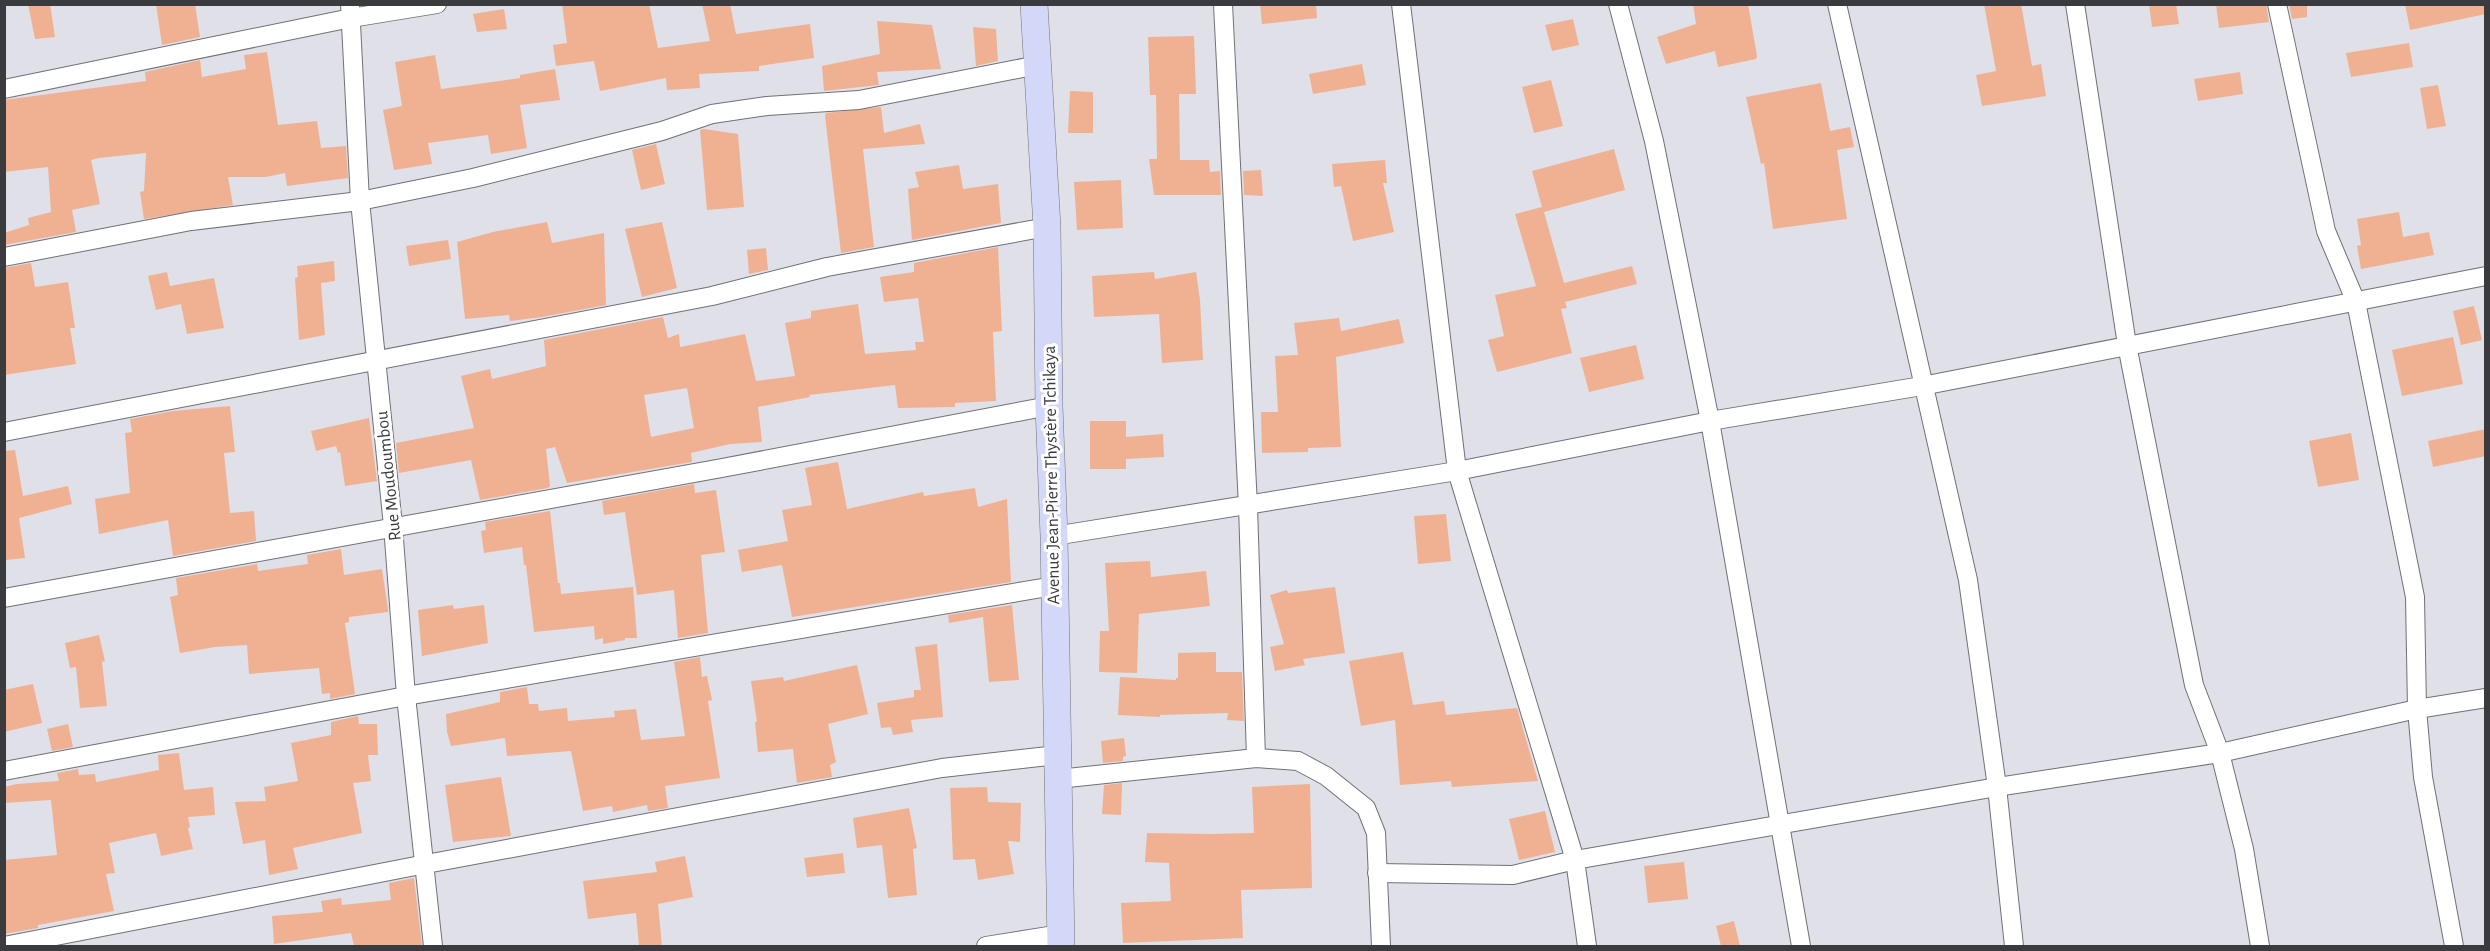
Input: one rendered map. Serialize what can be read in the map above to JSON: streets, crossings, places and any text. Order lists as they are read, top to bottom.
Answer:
{
  "streets": {
    "street": ["Avenue Jean-Pierre Thystère Tchikaya", "Rue Moudoumbou"]
  }
}
